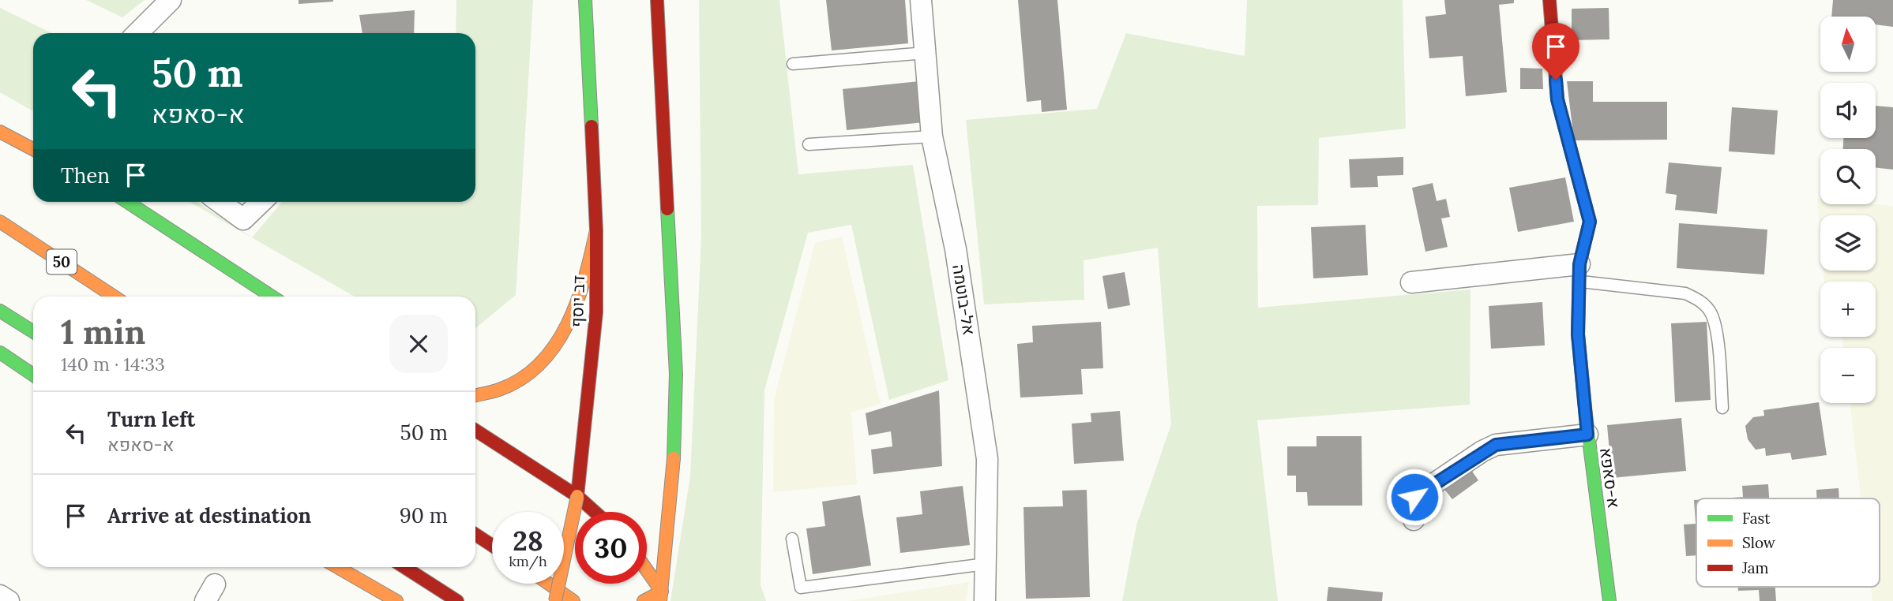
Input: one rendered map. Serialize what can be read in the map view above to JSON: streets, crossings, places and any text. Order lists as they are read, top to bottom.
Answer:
{
  "streets": {
    "main road": ["50", "דב יוסף", "א-סאפא"],
    "street": ["אל-בוטמה"]
  },
  "legend": ["Fast", "Slow", "Jam"],
  "north": "top",
  "page": {
    "map_buttons": ["+", "−"],
    "turn": ["50 m", "א-סאפא"],
    "then": "Then",
    "heading": ["1 min", "140 m · 14:33"],
    "list": [
      {
        "name": "Turn left",
        "note": "א-סאפא",
        "value": "50 m"
      },
      {
        "name": "Arrive at destination",
        "value": "90 m"
      }
    ],
    "speed": "28 km/h",
    "limit": "30"
  }
}
